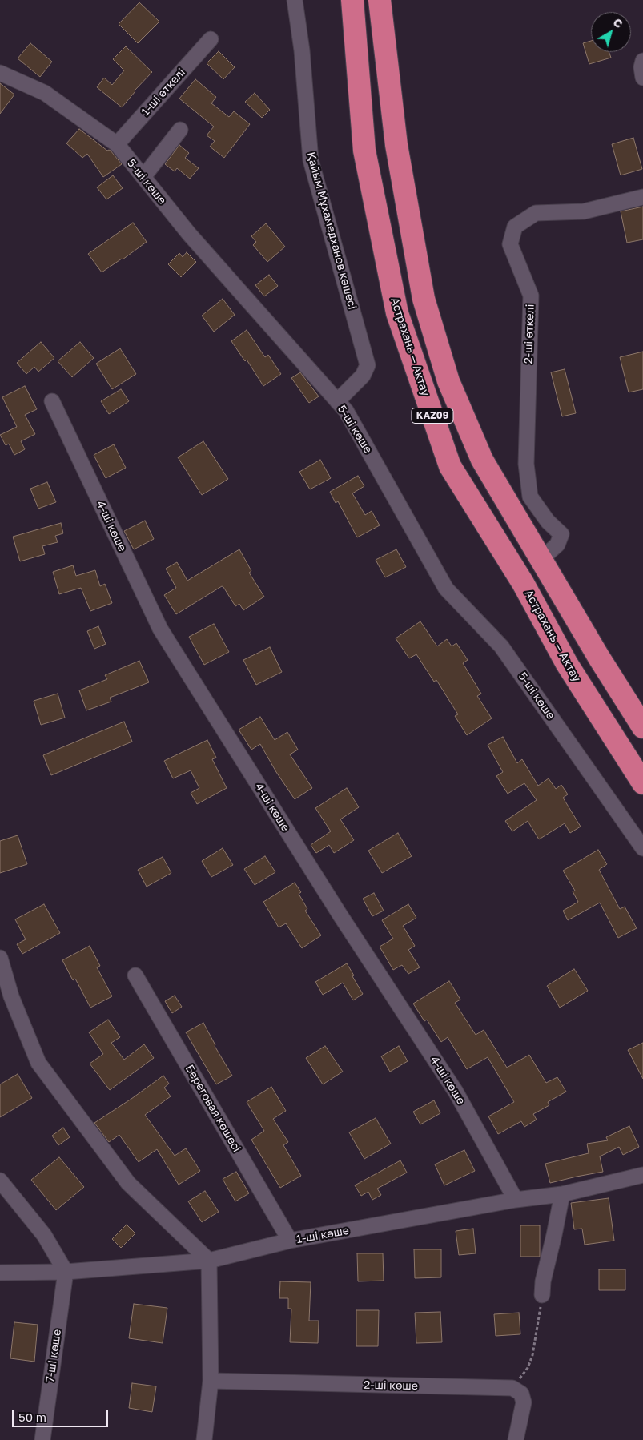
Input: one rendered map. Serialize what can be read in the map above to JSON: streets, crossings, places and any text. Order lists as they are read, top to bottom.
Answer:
{
  "streets": {
    "highway": ["Астрахань — Актау", "KAZ09"],
    "street": [
      "1-ші өткелі",
      "5-шi көше",
      "Қайым Мұхамедханов көшесi",
      "2-ші өткелі",
      "4-шi көше",
      "Береговая көшесі",
      "1-ші көше",
      "7-шi көше",
      "2-ші көше"
    ]
  },
  "crossings": [
    ["1-ші өткелі", "5-шi көше"],
    ["5-шi көше", "Қайым Мұхамедханов көшесi"],
    ["2-ші өткелі", "KAZ09"],
    ["4-шi көше", "1-ші көше"],
    ["Береговая көшесі", "1-ші көше"],
    ["1-ші көше", "7-шi көше"]
  ],
  "scale_bar": "50 m",
  "north": "top right"
}
